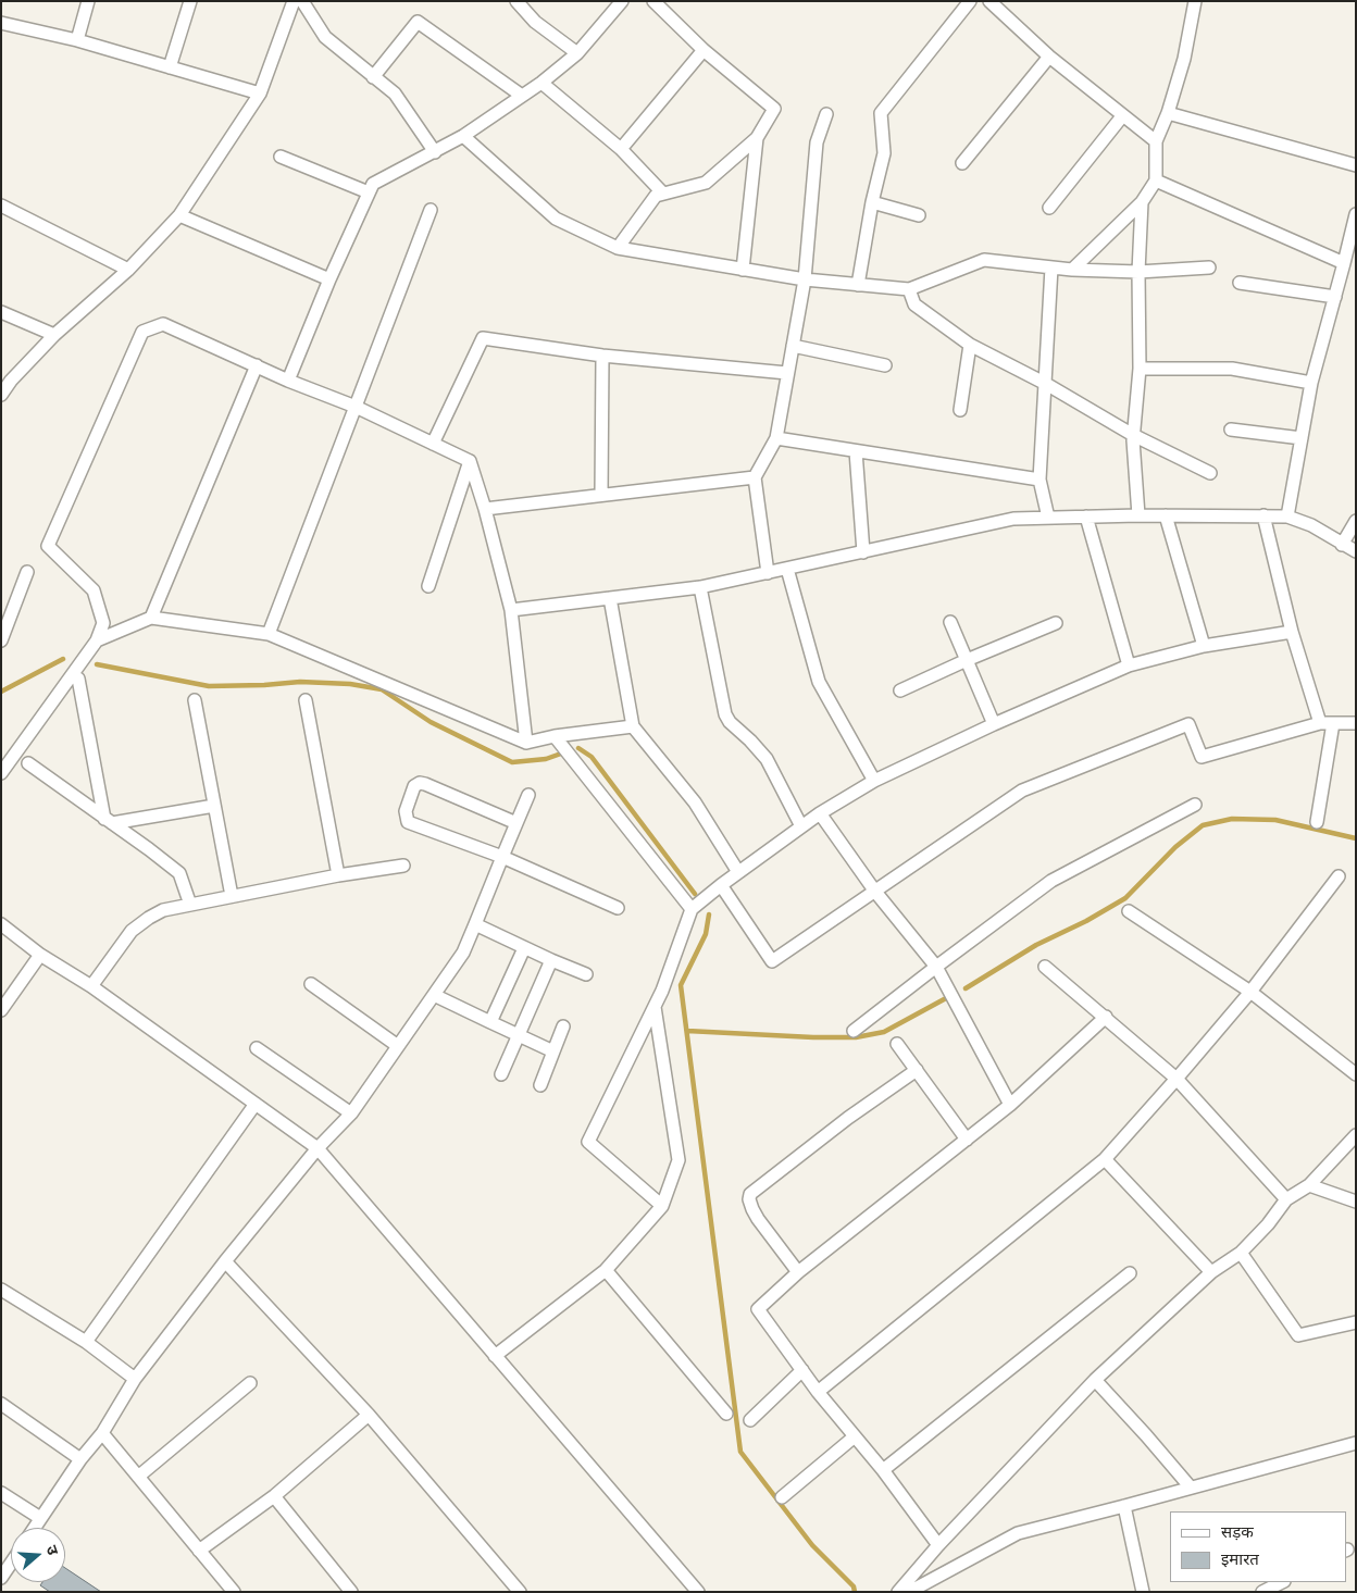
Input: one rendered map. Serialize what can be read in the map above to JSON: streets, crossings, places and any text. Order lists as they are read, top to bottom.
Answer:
{
  "legend": ["सड़क", "इमारत"],
  "north": "right"
}
